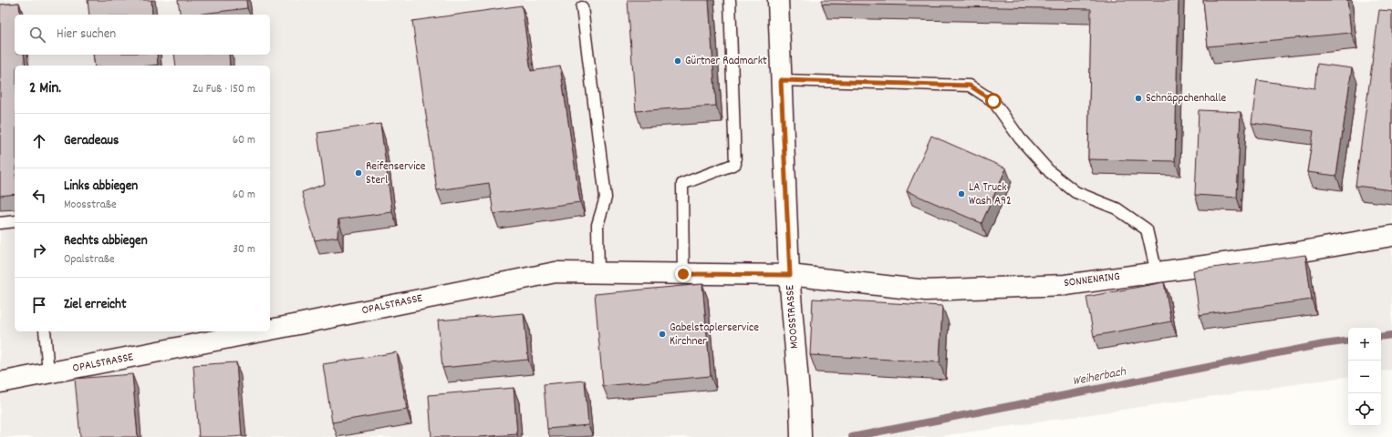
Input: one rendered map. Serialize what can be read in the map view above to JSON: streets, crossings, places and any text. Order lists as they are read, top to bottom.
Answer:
{
  "streets": {
    "street": ["SONNENRING", "OPALSTRASSE", "MOOSSTRASSE"]
  },
  "crossings": [
    ["SONNENRING", "OPALSTRASSE"],
    ["SONNENRING", "MOOSSTRASSE"],
    ["OPALSTRASSE", "MOOSSTRASSE"]
  ],
  "water": ["Weiherbach"],
  "places": [
    "Gürtner Radmarkt",
    "Schnäppchenhalle",
    "Reifenservice Sterl",
    "LA Truck Wash A92",
    "Gabelstaplerservice Kirchner"
  ],
  "page": {
    "search": "Hier suchen",
    "heading": ["2 Min.", "Zu Fuß · 150 m"],
    "list": [
      ["Geradeaus", "60 m"],
      ["Links abbiegen", "Moosstraße", "60 m"],
      ["Rechts abbiegen", "Opalstraße", "30 m"],
      "Ziel erreicht"
    ],
    "map_buttons": ["+", "−"]
  }
}
